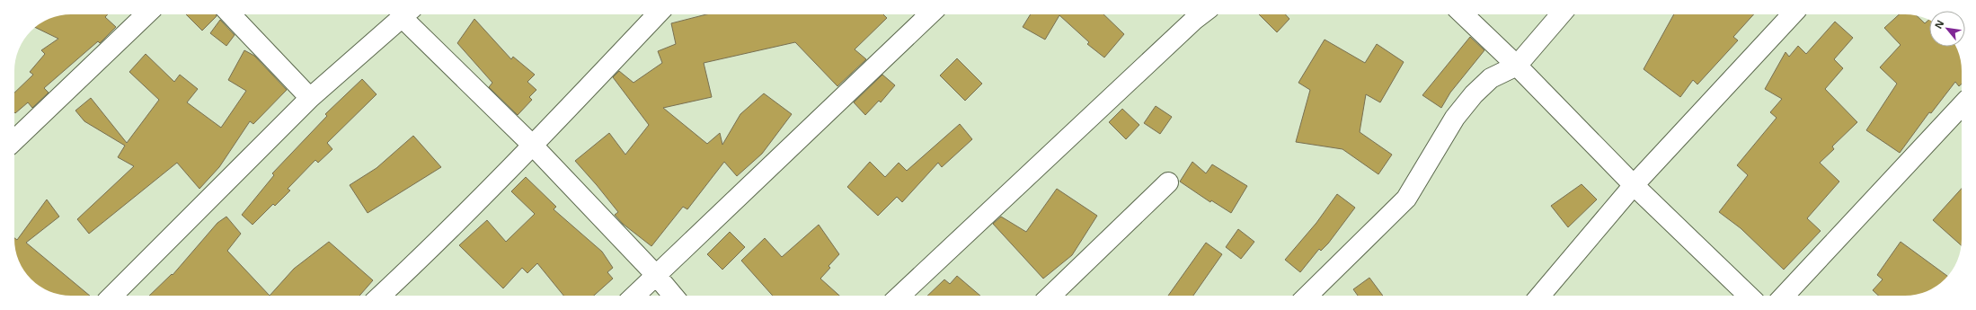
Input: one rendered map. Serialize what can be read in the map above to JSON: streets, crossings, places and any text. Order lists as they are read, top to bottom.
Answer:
{
  "north": "top left"
}
